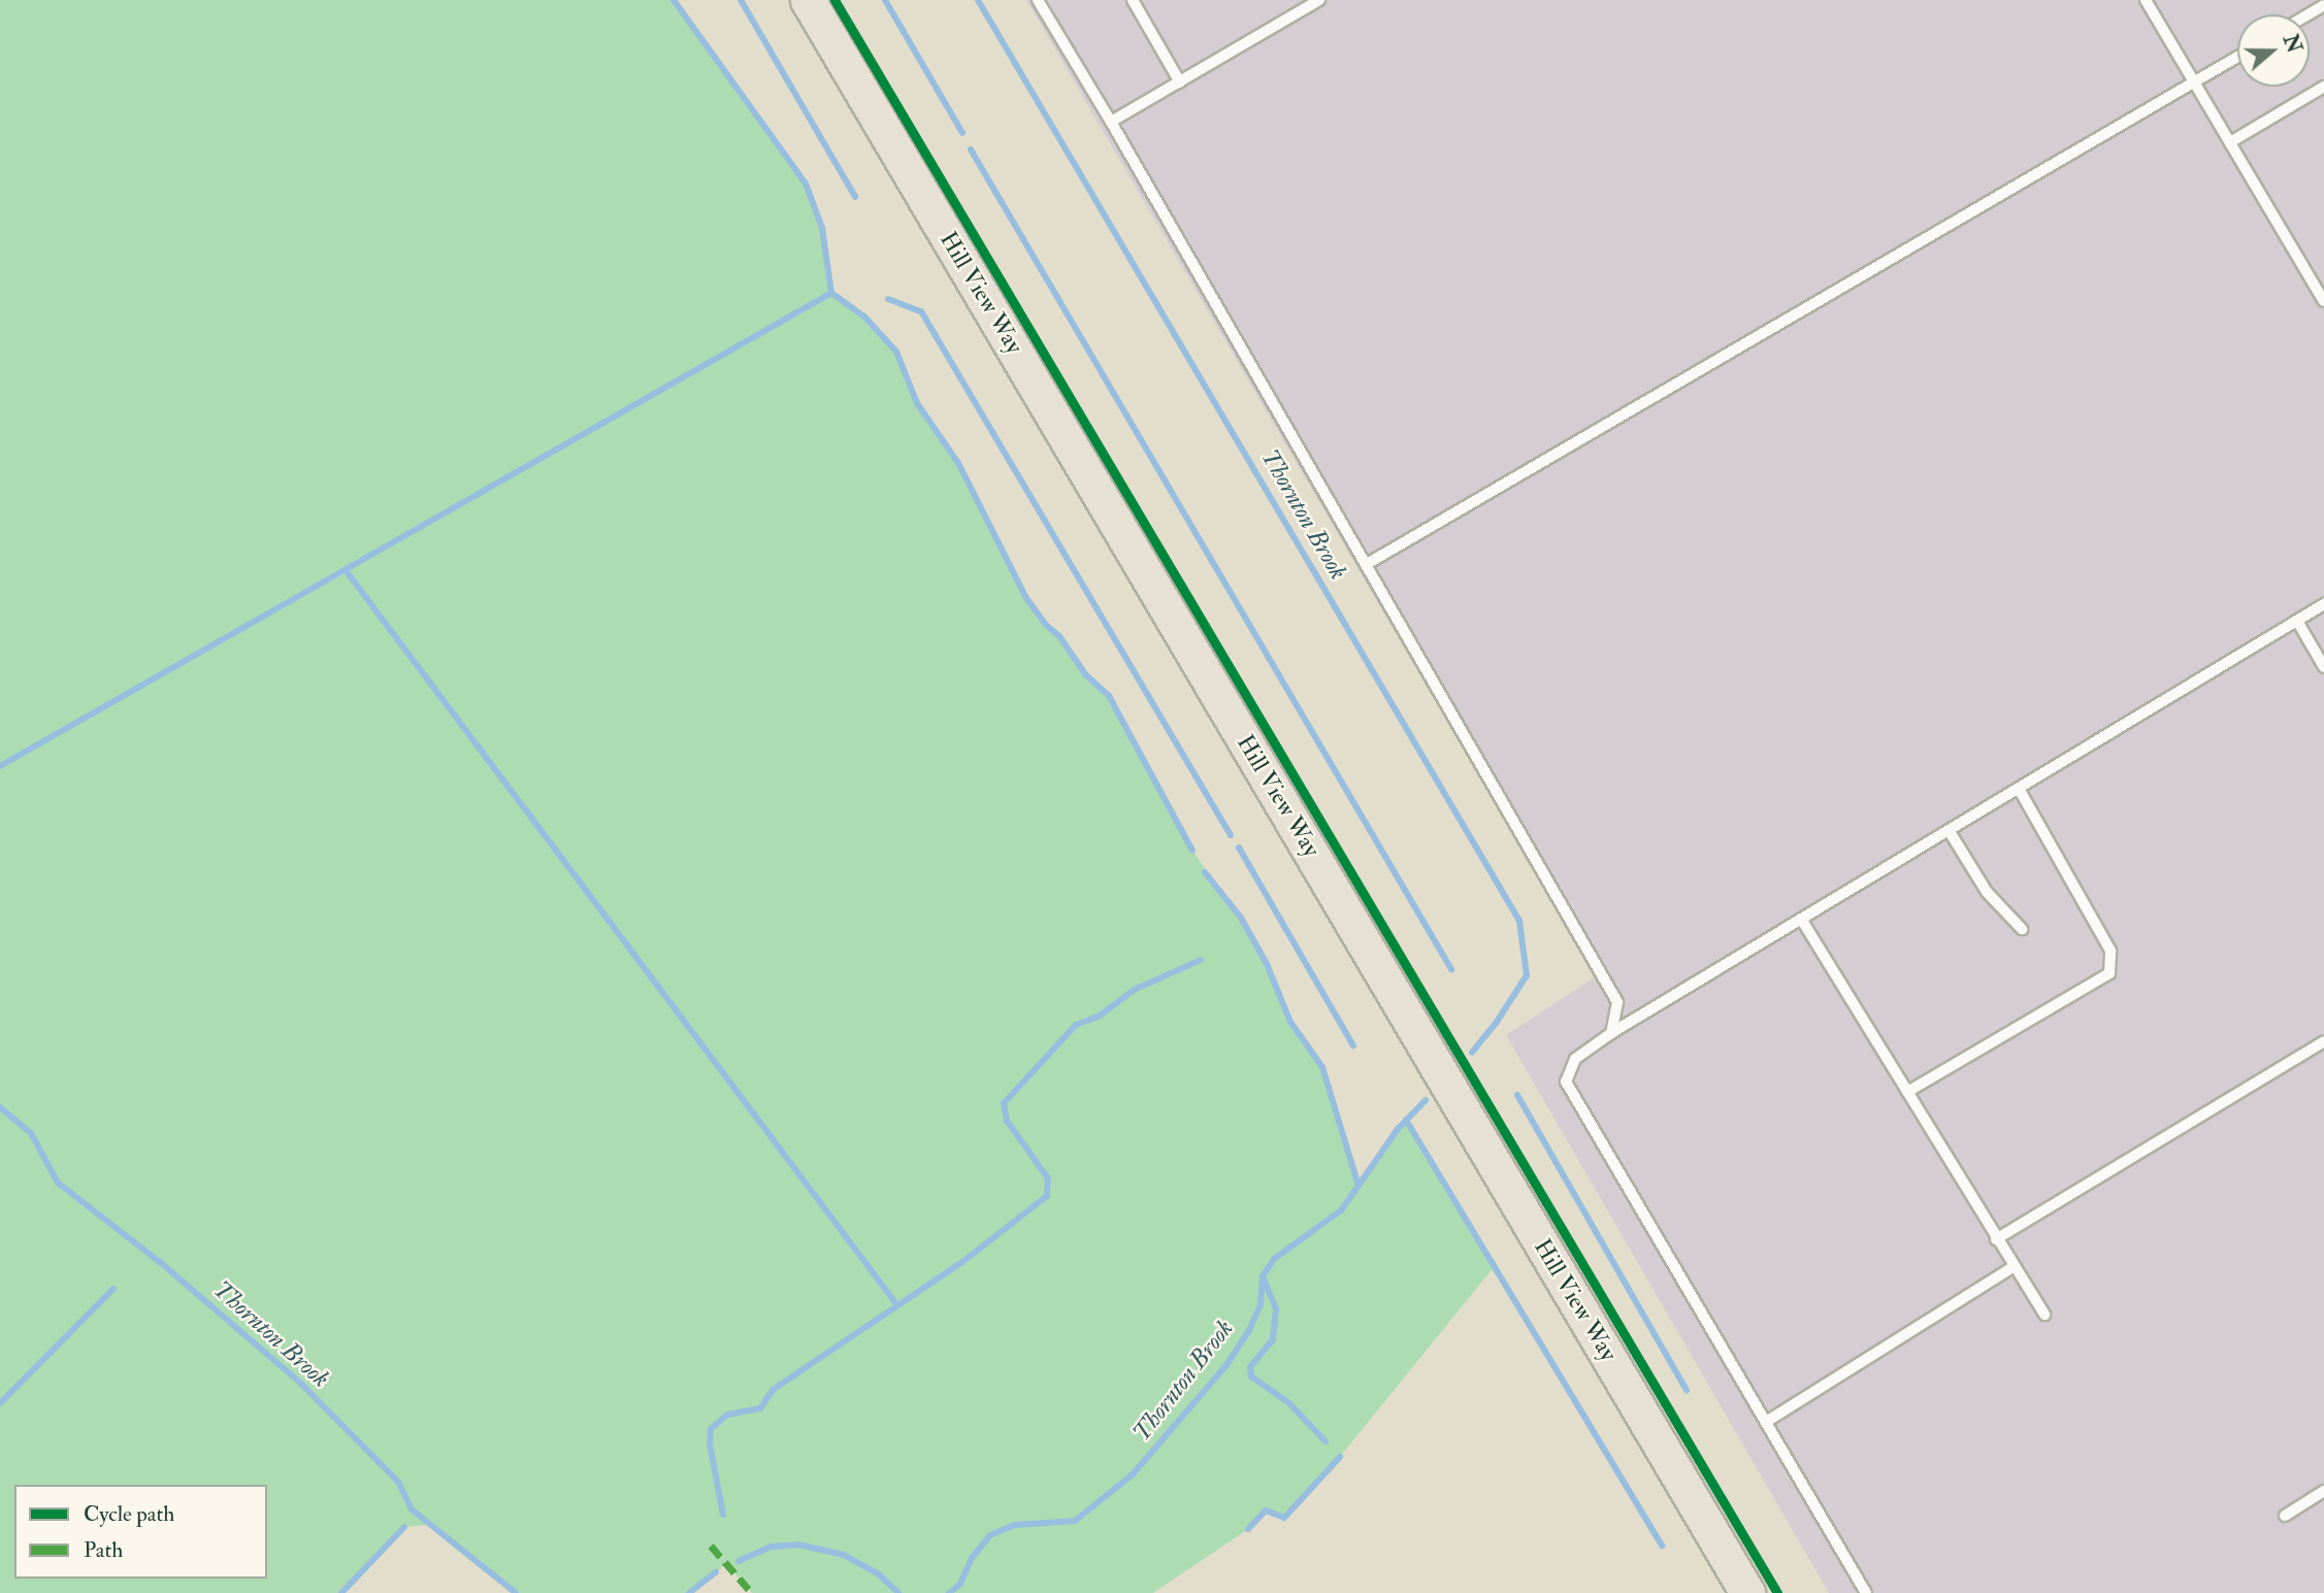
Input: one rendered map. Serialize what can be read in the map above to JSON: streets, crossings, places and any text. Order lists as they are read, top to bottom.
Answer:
{
  "streets": {
    "main road": ["Hill View Way"]
  },
  "water": ["Thornton Brook"],
  "legend": ["Cycle path", "Path"],
  "north": "right"
}
